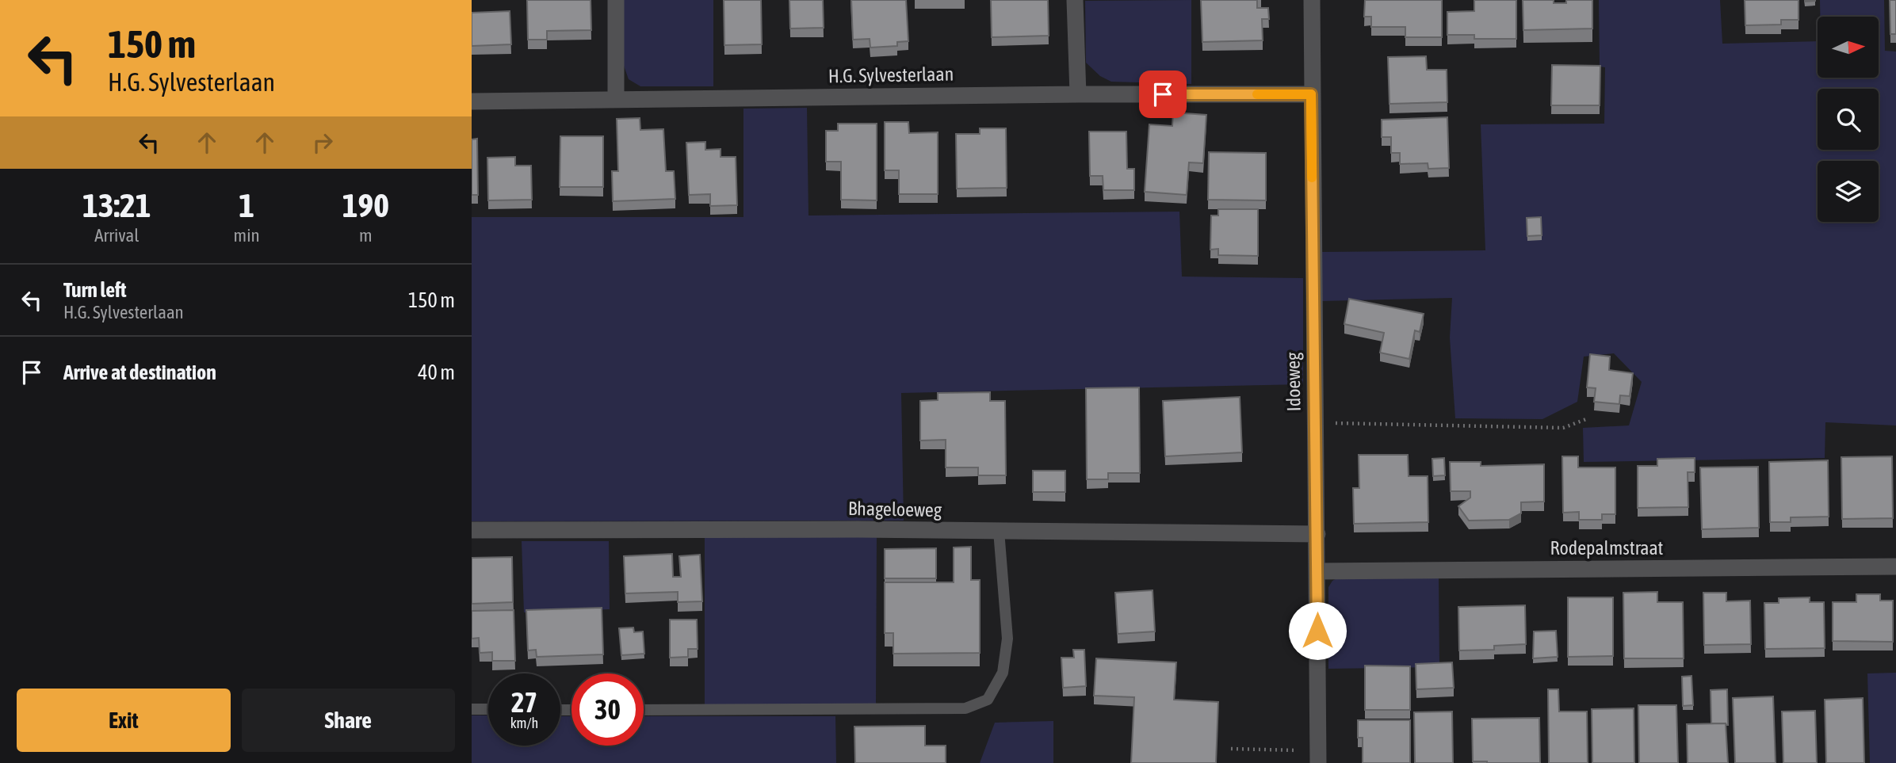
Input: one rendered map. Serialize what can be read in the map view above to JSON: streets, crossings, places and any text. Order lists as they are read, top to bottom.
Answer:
{
  "streets": {
    "street": [
      "H.G. Sylvesterlaan",
      "Idoeweg",
      "Bhageloeweg",
      "Rodepalmstraat"
    ]
  },
  "crossings": [
    ["H.G. Sylvesterlaan", "Idoeweg"],
    ["Idoeweg", "Bhageloeweg"],
    ["Idoeweg", "Rodepalmstraat"]
  ],
  "north": "right",
  "page": {
    "turn": ["150 m", "H.G. Sylvesterlaan"],
    "eta": [
      "13:21",
      "Arrival",
      "1",
      "min",
      "190",
      "m"
    ],
    "list": [
      {
        "name": "Turn left",
        "note": "H.G. Sylvesterlaan",
        "value": "150 m"
      },
      {
        "name": "Arrive at destination",
        "value": "40 m"
      }
    ],
    "speed": "27 km/h",
    "limit": "30",
    "buttons": ["Exit", "Share"]
  }
}
